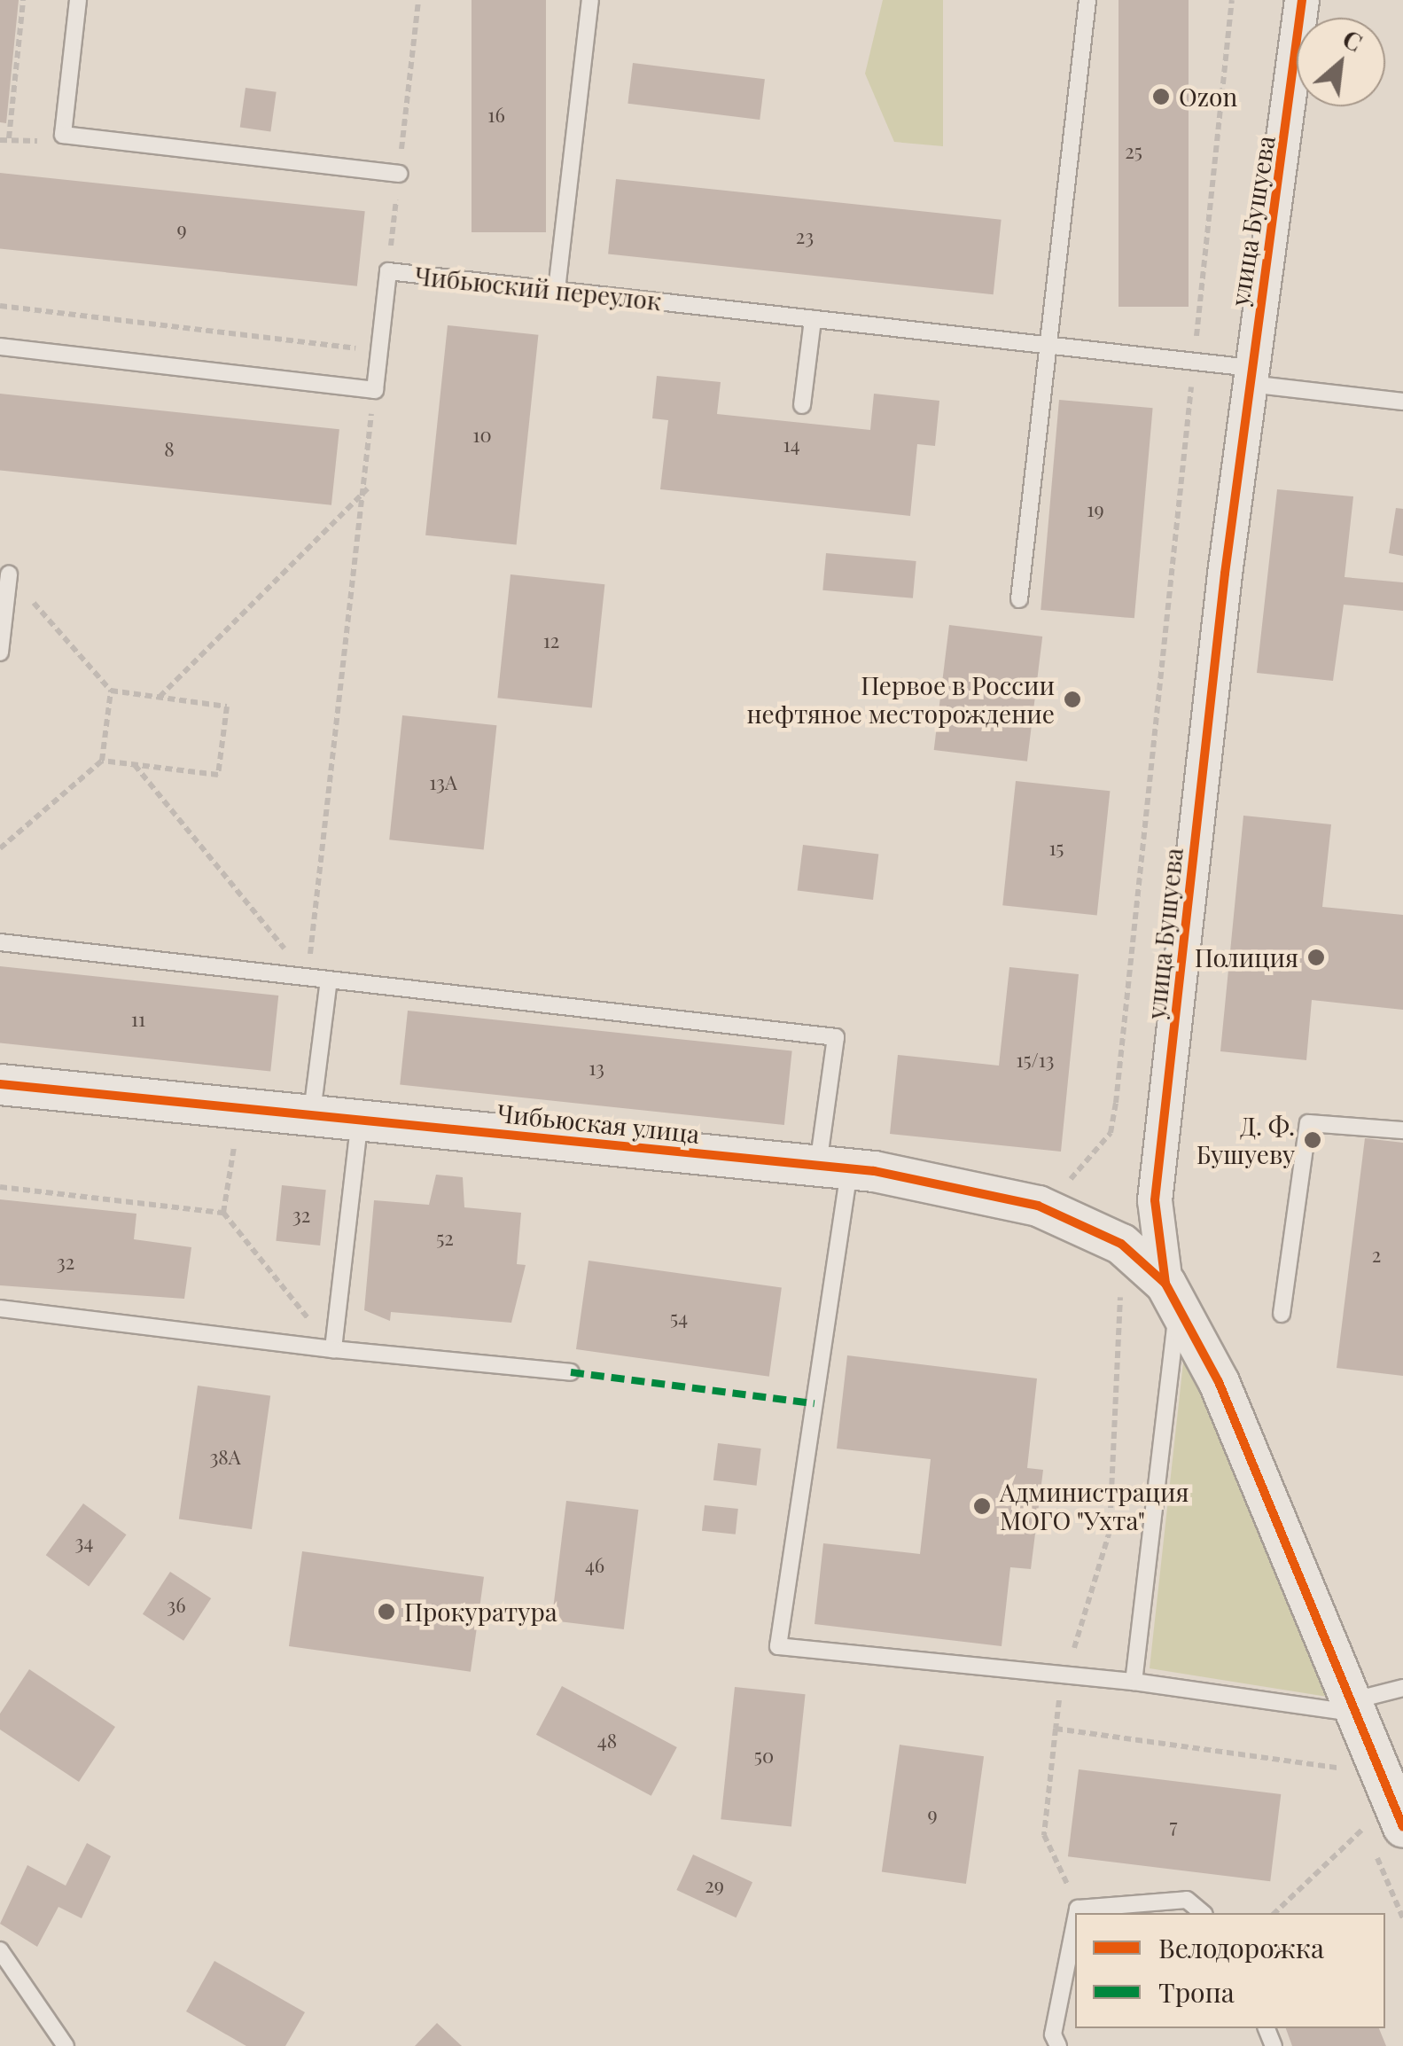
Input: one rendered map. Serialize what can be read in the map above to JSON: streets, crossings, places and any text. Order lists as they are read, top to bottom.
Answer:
{
  "streets": {
    "street": ["улица Бушуева", "Чибьюская улица"],
    "lane": ["Чибьюский переулок"]
  },
  "crossings": [
    ["улица Бушуева", "Чибьюский переулок"],
    ["улица Бушуева", "Чибьюская улица"]
  ],
  "places": [
    "Ozon",
    "Первое в России нефтяное месторождение",
    "Полиция",
    "Д. Ф. Бушуеву",
    "Администрация МОГО \"Ухта\"",
    "Прокуратура"
  ],
  "house_numbers": [
    "16",
    "25",
    "9",
    "23",
    "10",
    "14",
    "8",
    "19",
    "12",
    "13А",
    "15",
    "11",
    "15/13",
    "13",
    "32",
    "52",
    "2",
    "32",
    "54",
    "38А",
    "34",
    "46",
    "36",
    "48",
    "50",
    "9",
    "7",
    "29"
  ],
  "legend": ["Велодорожка", "Тропа"],
  "north": "top right"
}
